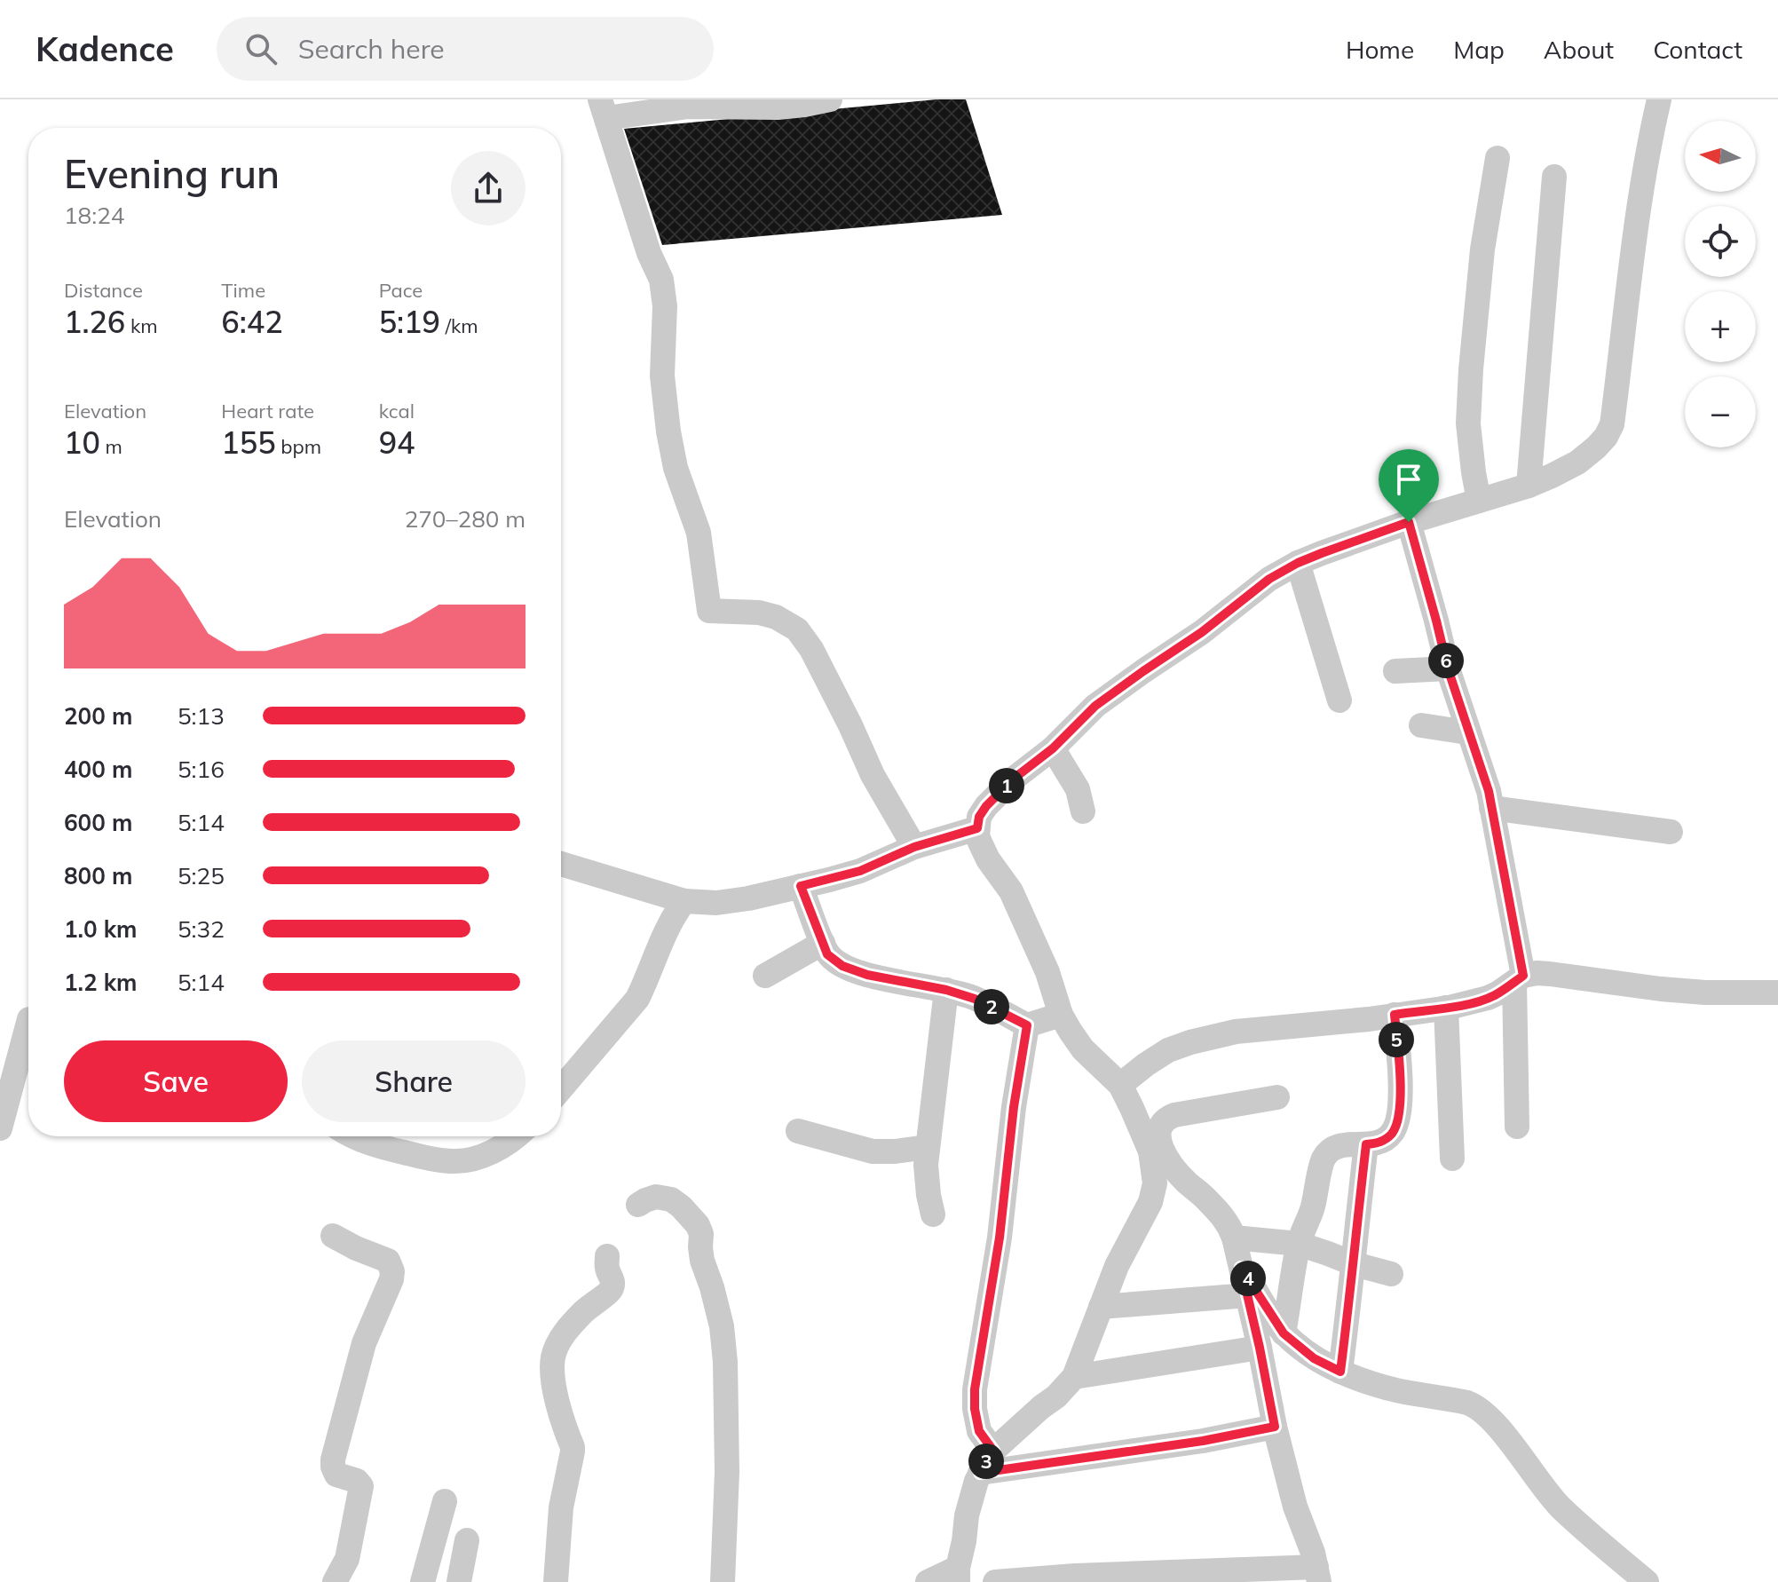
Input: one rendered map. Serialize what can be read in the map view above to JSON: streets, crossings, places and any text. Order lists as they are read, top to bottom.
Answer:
{
  "north": "left",
  "page": {
    "header": "Kadence",
    "search": "Search here",
    "nav": [
      "Home",
      "Map",
      "About",
      "Contact"
    ],
    "map_buttons": ["+", "−"],
    "heading": ["Evening run", "18:24"],
    "stats": [
      ["Distance", "1.26 km"],
      ["Time", "6:42"],
      ["Pace", "5:19 /km"],
      ["Elevation", "10 m"],
      ["Heart rate", "155 bpm"],
      ["kcal", "94"]
    ],
    "chart": ["Elevation", "270–280 m"],
    "pins": [
      "6",
      "1",
      "2",
      "5",
      "4",
      "3"
    ],
    "list": [
      {
        "name": "200 m",
        "note": "5:13"
      },
      {
        "name": "400 m",
        "note": "5:16"
      },
      {
        "name": "600 m",
        "note": "5:14"
      },
      {
        "name": "800 m",
        "note": "5:25"
      },
      {
        "name": "1.0 km",
        "note": "5:32"
      },
      {
        "name": "1.2 km",
        "note": "5:14"
      }
    ],
    "buttons": ["Save", "Share"]
  }
}
